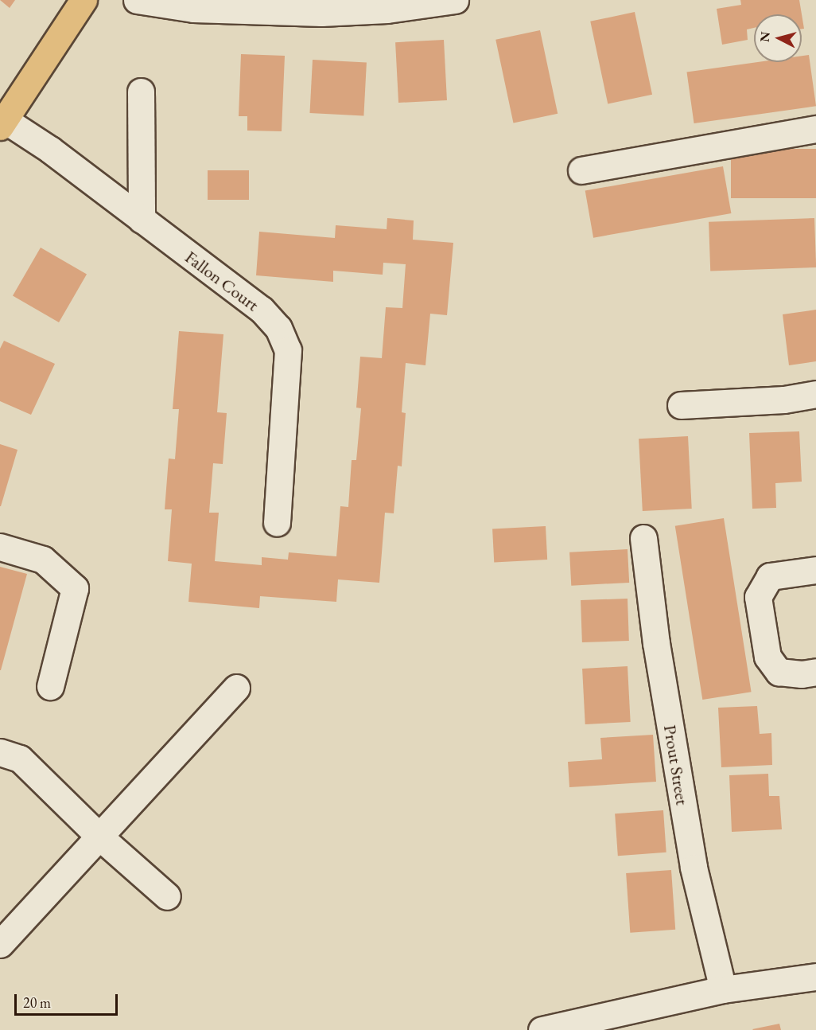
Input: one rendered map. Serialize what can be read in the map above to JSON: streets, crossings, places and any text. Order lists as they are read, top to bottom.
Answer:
{
  "streets": {
    "street": ["Fallon Court", "Prout Street"]
  },
  "scale_bar": "20 m",
  "north": "left"
}
